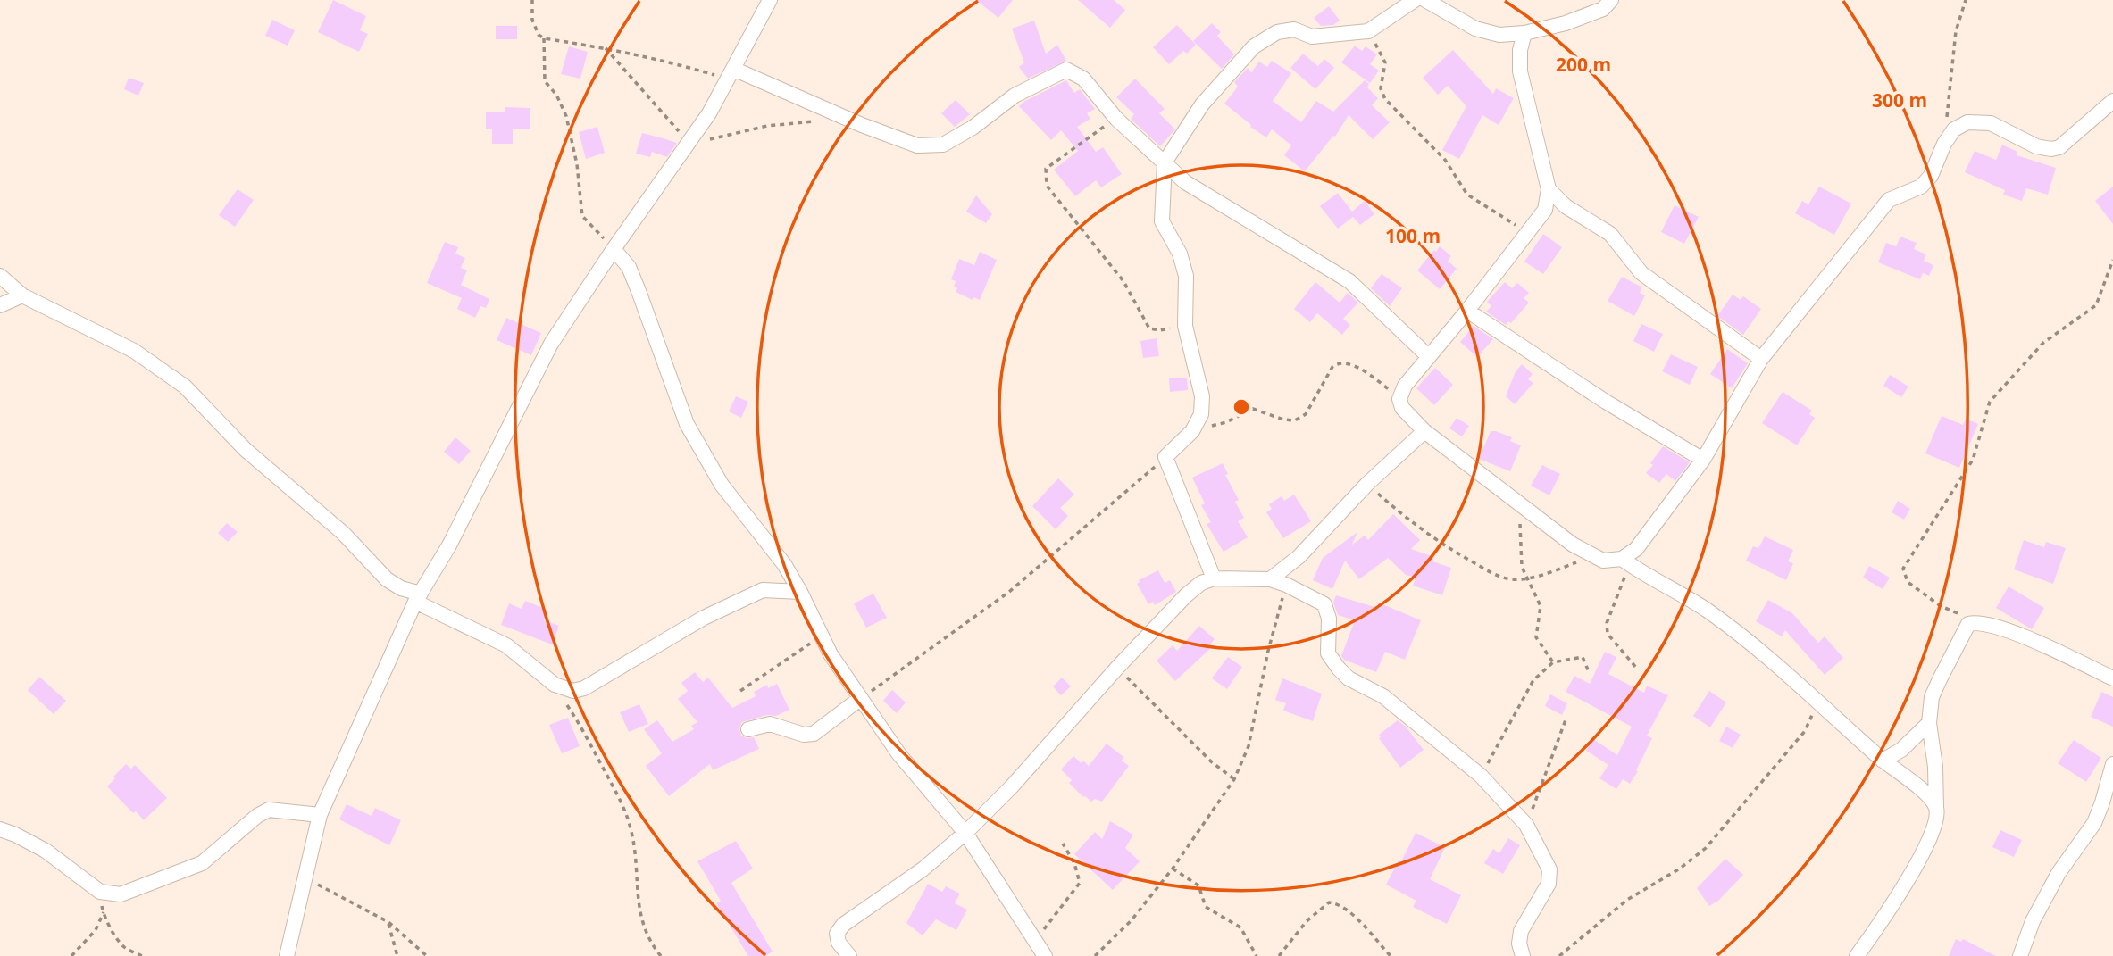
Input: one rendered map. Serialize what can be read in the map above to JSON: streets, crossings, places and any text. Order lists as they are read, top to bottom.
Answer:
{
  "rings": ["200 m", "300 m", "100 m"]
}
